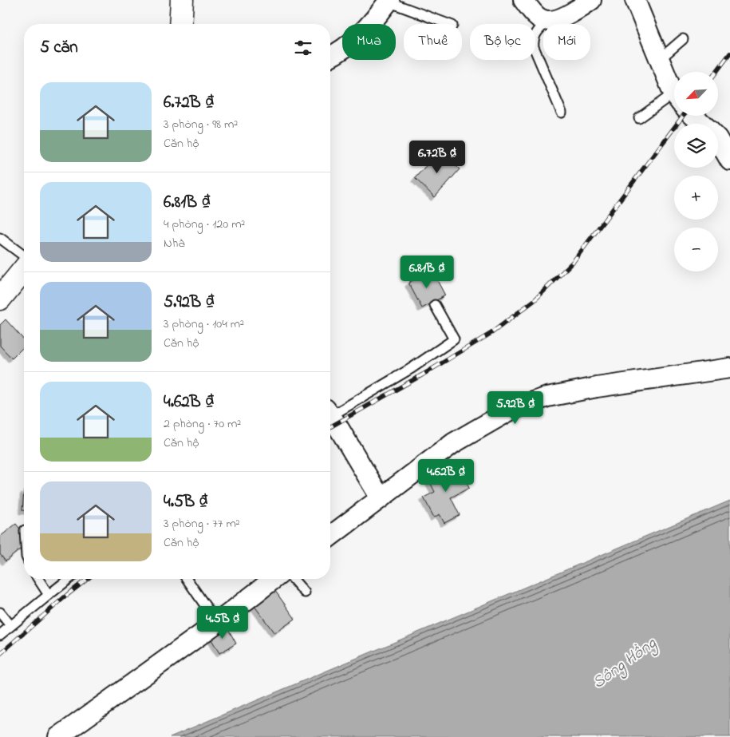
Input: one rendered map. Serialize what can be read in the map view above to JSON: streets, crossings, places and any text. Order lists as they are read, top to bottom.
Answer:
{
  "water": ["Sông Hồng"],
  "north": "bottom left",
  "page": {
    "chip": [
      "Mua",
      "Thuê",
      "Bộ lọc",
      "Mới"
    ],
    "heading": "5 căn",
    "map_buttons": ["+", "−"],
    "list": [
      {
        "name": "6.72B ₫",
        "note": "3 phòng · 98 m² · Căn hộ"
      },
      {
        "name": "6.81B ₫",
        "note": "4 phòng · 120 m² · Nhà"
      },
      {
        "name": "5.92B ₫",
        "note": "3 phòng · 104 m² · Căn hộ"
      },
      {
        "name": "4.62B ₫",
        "note": "2 phòng · 70 m² · Căn hộ"
      },
      {
        "name": "4.5B ₫",
        "note": "3 phòng · 77 m² · Căn hộ"
      }
    ],
    "price": [
      "6.72B ₫",
      "6.81B ₫",
      "5.92B ₫",
      "4.62B ₫",
      "4.5B ₫"
    ]
  }
}
